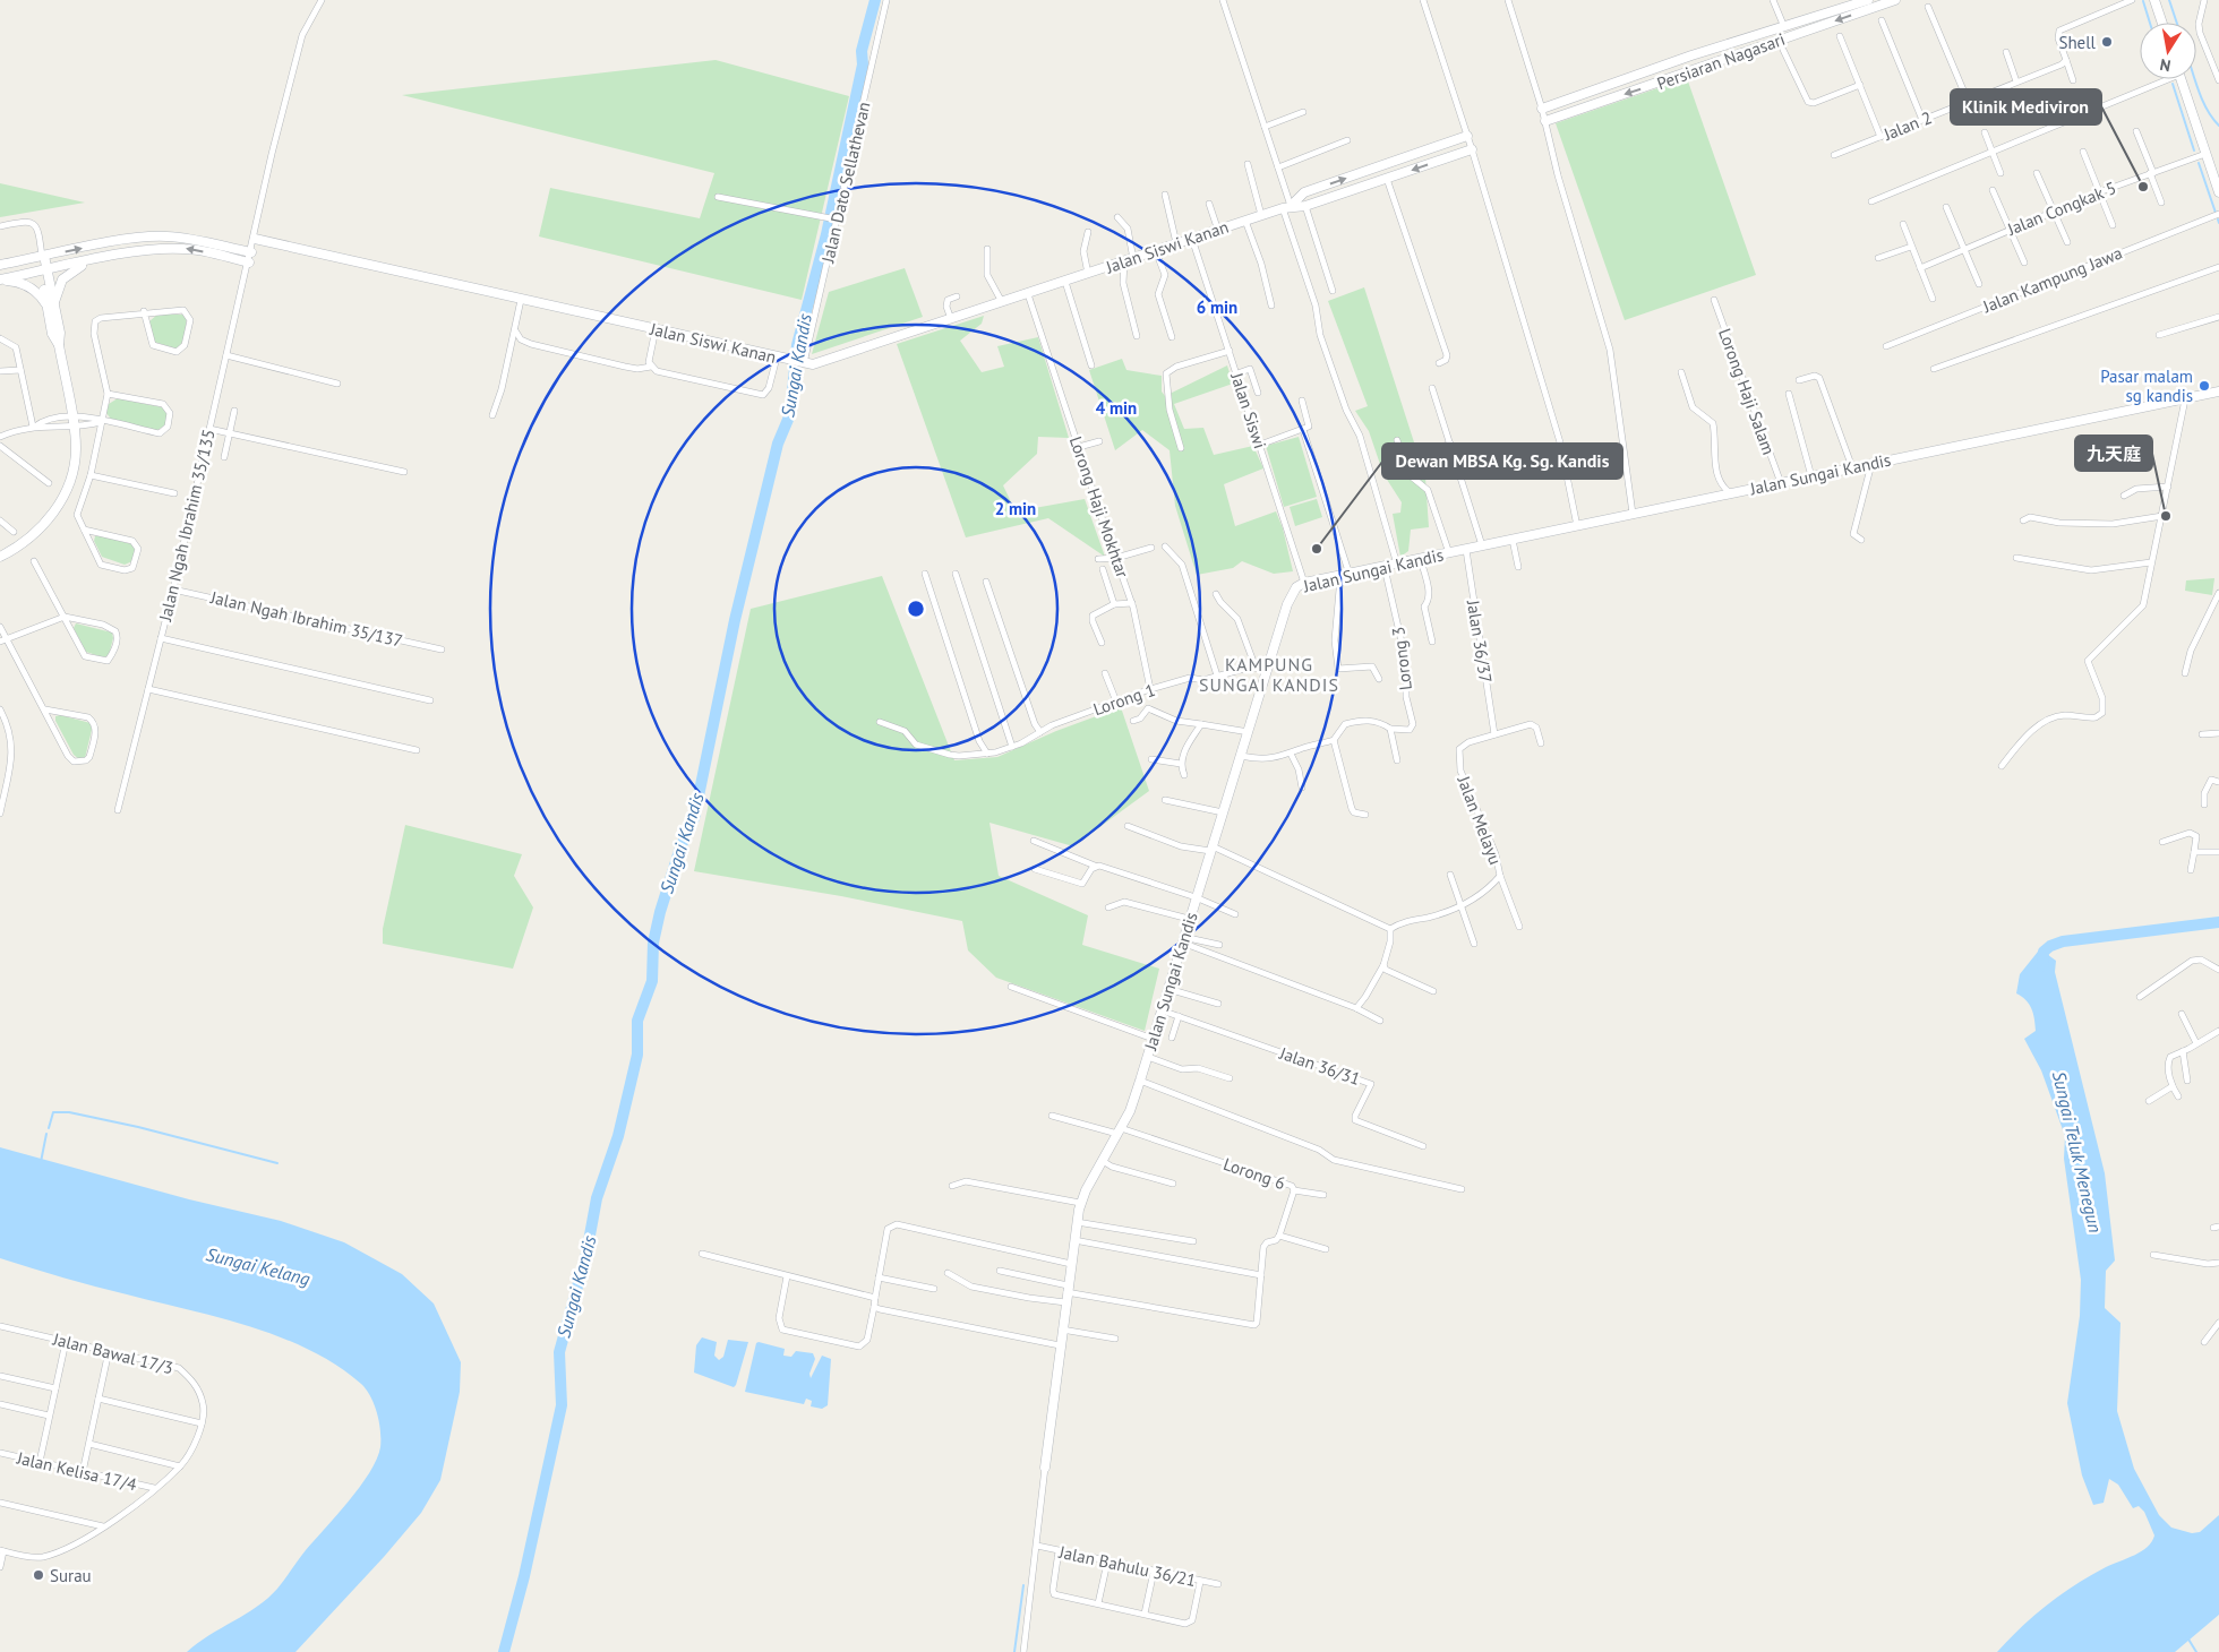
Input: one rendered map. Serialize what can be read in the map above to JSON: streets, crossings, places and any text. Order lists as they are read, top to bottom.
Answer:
{
  "streets": {
    "street": [
      "Persiaran Nagasari",
      "Jalan 2",
      "Jalan Dato Sellathevan",
      "Jalan Congkak 5",
      "Jalan Siswi Kanan",
      "Jalan Kampung Jawa",
      "Lorong Haji Salam",
      "Jalan Siswi",
      "Jalan Sungai Kandis",
      "Lorong Haji Mokhtar",
      "Jalan Ngah Ibrahim 35/135",
      "Jalan Ngah Ibrahim 35/137",
      "Jalan 36/37",
      "Lorong 3",
      "Lorong 1",
      "Jalan Melayu",
      "Jalan 36/31",
      "Lorong 6",
      "Jalan Bawal 17/3",
      "Jalan Kelisa 17/4",
      "Jalan Bahulu 36/21"
    ]
  },
  "crossings": [
    ["Jalan Dato Sellathevan", "Jalan Siswi Kanan"],
    ["Jalan Siswi Kanan", "Jalan Siswi"],
    ["Jalan Siswi Kanan", "Lorong Haji Mokhtar"],
    ["Jalan Siswi Kanan", "Jalan Ngah Ibrahim 35/135"],
    ["Lorong Haji Salam", "Jalan Sungai Kandis"],
    ["Jalan Siswi", "Jalan Sungai Kandis"],
    ["Jalan Sungai Kandis", "Jalan 36/37"],
    ["Jalan Sungai Kandis", "Lorong 3"],
    ["Jalan Sungai Kandis", "Lorong 1"],
    ["Jalan Sungai Kandis", "Jalan 36/31"],
    ["Jalan Sungai Kandis", "Lorong 6"],
    ["Lorong Haji Mokhtar", "Lorong 1"],
    ["Jalan Ngah Ibrahim 35/135", "Jalan Ngah Ibrahim 35/137"],
    ["Jalan 36/37", "Jalan Melayu"],
    ["Jalan Bawal 17/3", "Jalan Kelisa 17/4"]
  ],
  "districts": ["KAMPUNG SUNGAI KANDIS"],
  "water": ["Sungai Kandis", "Sungai Teluk Menegun", "Sungai Kelang"],
  "places": [
    "Shell",
    "Klinik Mediviron",
    "Pasar malam sg kandis",
    "九天庭",
    "Dewan MBSA Kg. Sg. Kandis",
    "Surau"
  ],
  "north": "bottom",
  "rings": ["6 min", "4 min", "2 min"]
}
